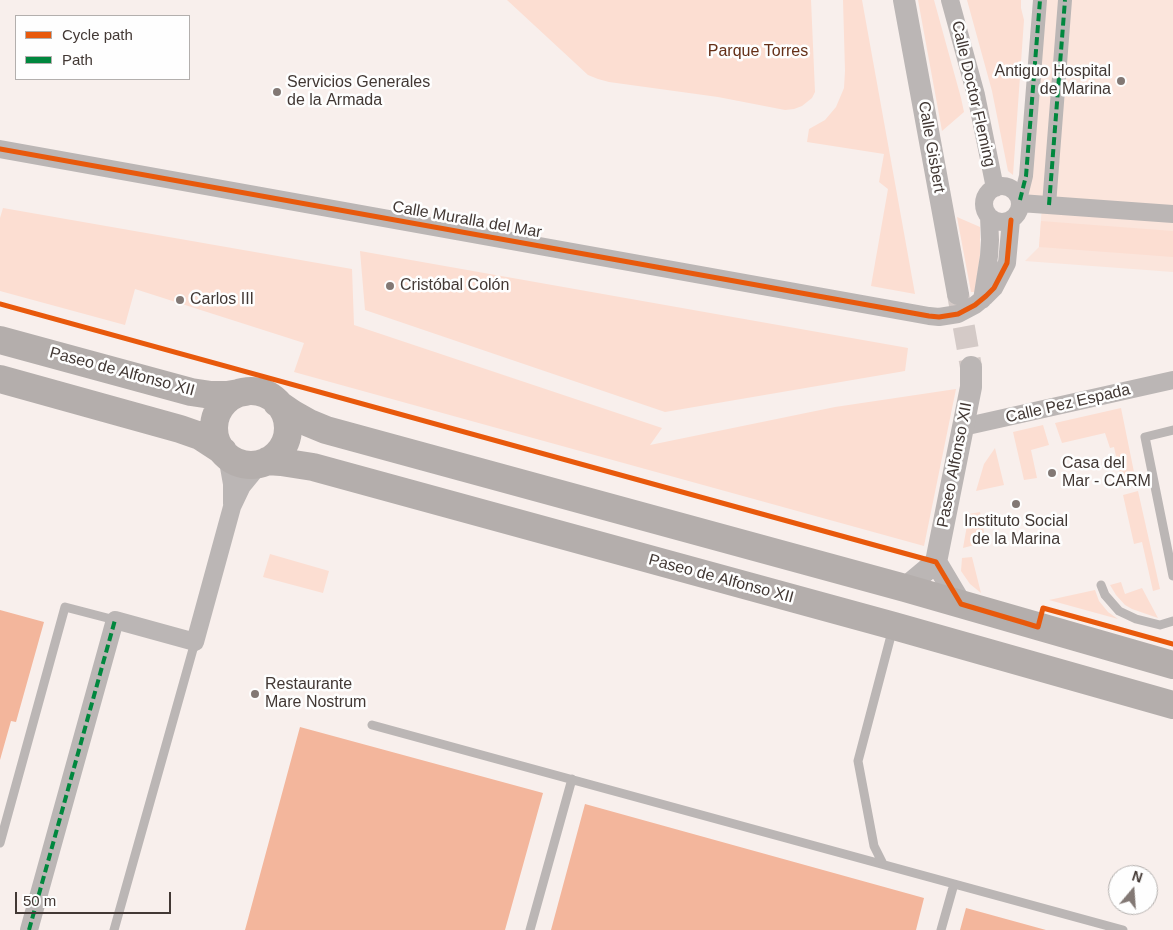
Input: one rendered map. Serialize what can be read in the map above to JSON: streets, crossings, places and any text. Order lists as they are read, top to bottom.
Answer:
{
  "streets": {
    "main road": ["Paseo de Alfonso XII"],
    "street": [
      "Calle Doctor Fleming",
      "Calle Gisbert",
      "Calle Muralla del Mar",
      "Calle Pez Espada",
      "Paseo Alfonso XII"
    ]
  },
  "crossings": [
    ["Calle Pez Espada", "Paseo Alfonso XII"]
  ],
  "parks": ["Parque Torres"],
  "places": [
    "Antiguo Hospital de Marina",
    "Servicios Generales de la Armada",
    "Cristóbal Colón",
    "Carlos III",
    "Casa del Mar - CARM",
    "Instituto Social de la Marina",
    "Restaurante Mare Nostrum"
  ],
  "legend": ["Cycle path", "Path"],
  "scale_bar": "50 m",
  "north": "top"
}
